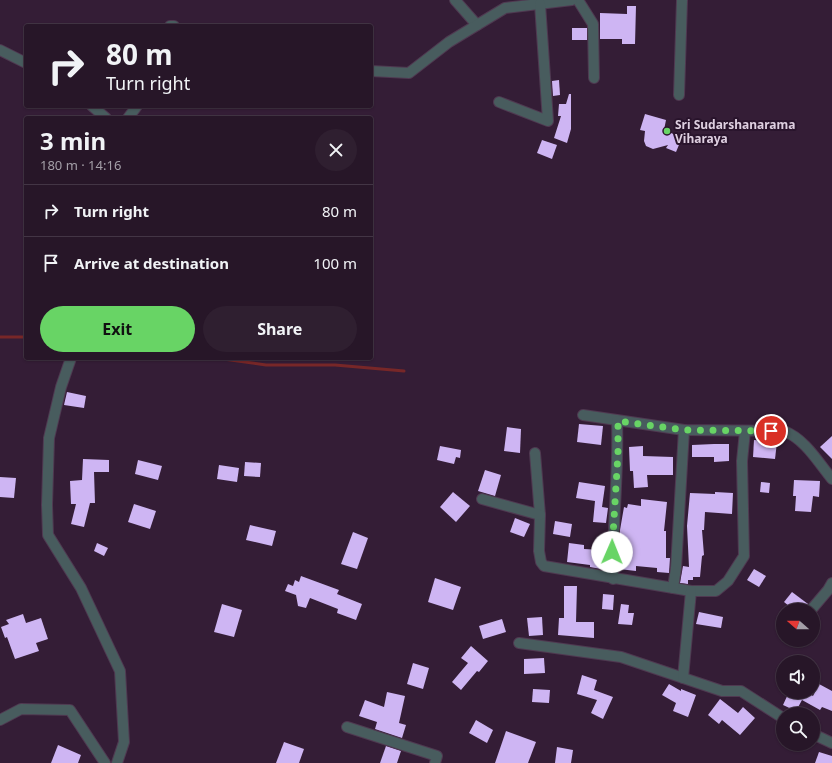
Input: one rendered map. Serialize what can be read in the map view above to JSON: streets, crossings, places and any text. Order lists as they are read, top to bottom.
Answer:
{
  "places": ["Sri Sudarshanarama Viharaya"],
  "north": "left",
  "page": {
    "turn": ["80 m", "Turn right"],
    "heading": ["3 min", "180 m · 14:16"],
    "list": [
      {
        "name": "Turn right",
        "value": "80 m"
      },
      {
        "name": "Arrive at destination",
        "value": "100 m"
      }
    ],
    "buttons": ["Exit", "Share"]
  }
}
